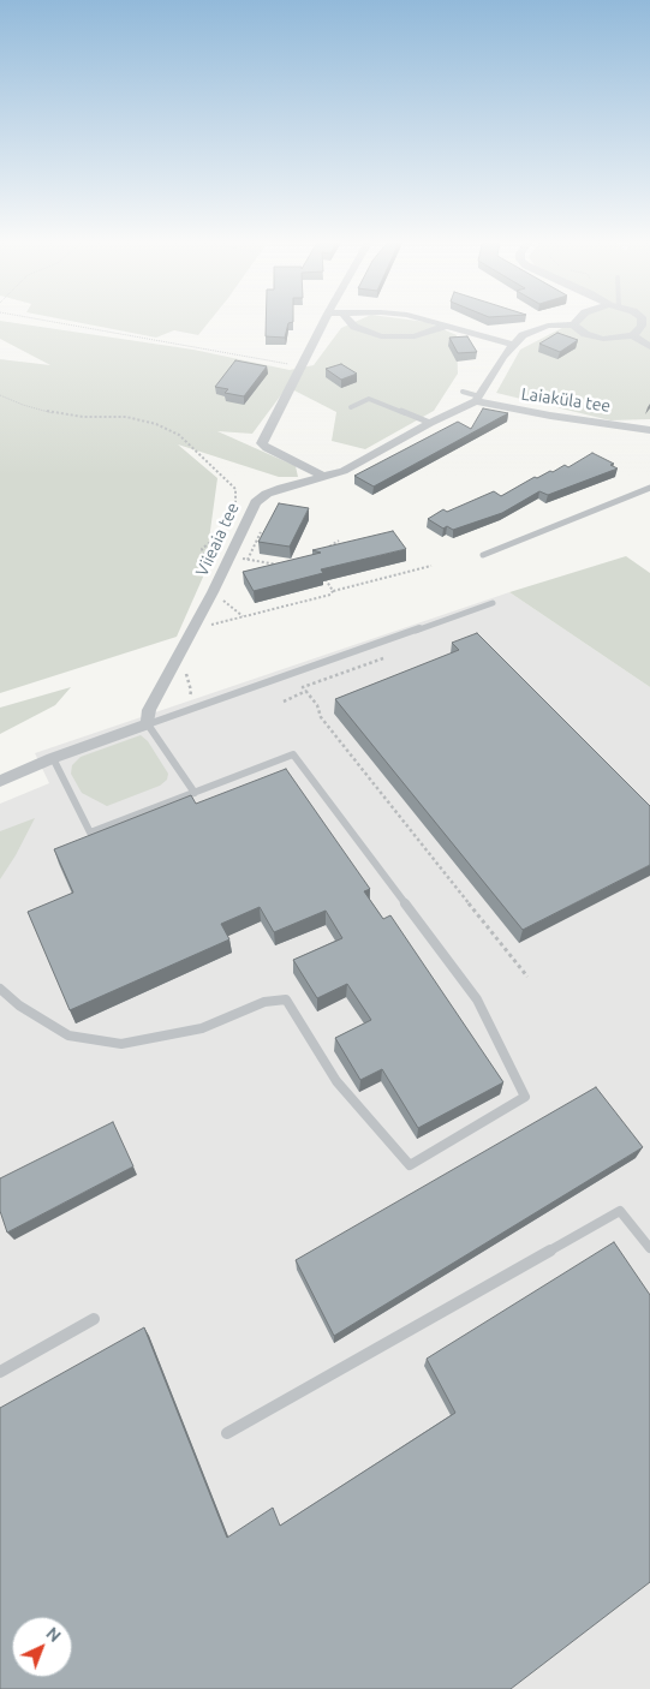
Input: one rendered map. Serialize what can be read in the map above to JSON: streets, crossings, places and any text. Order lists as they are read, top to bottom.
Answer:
{
  "streets": {
    "street": ["Laiaküla tee", "Viieaia tee"]
  },
  "crossings": [
    ["Laiaküla tee", "Viieaia tee"]
  ],
  "north": "top right"
}
